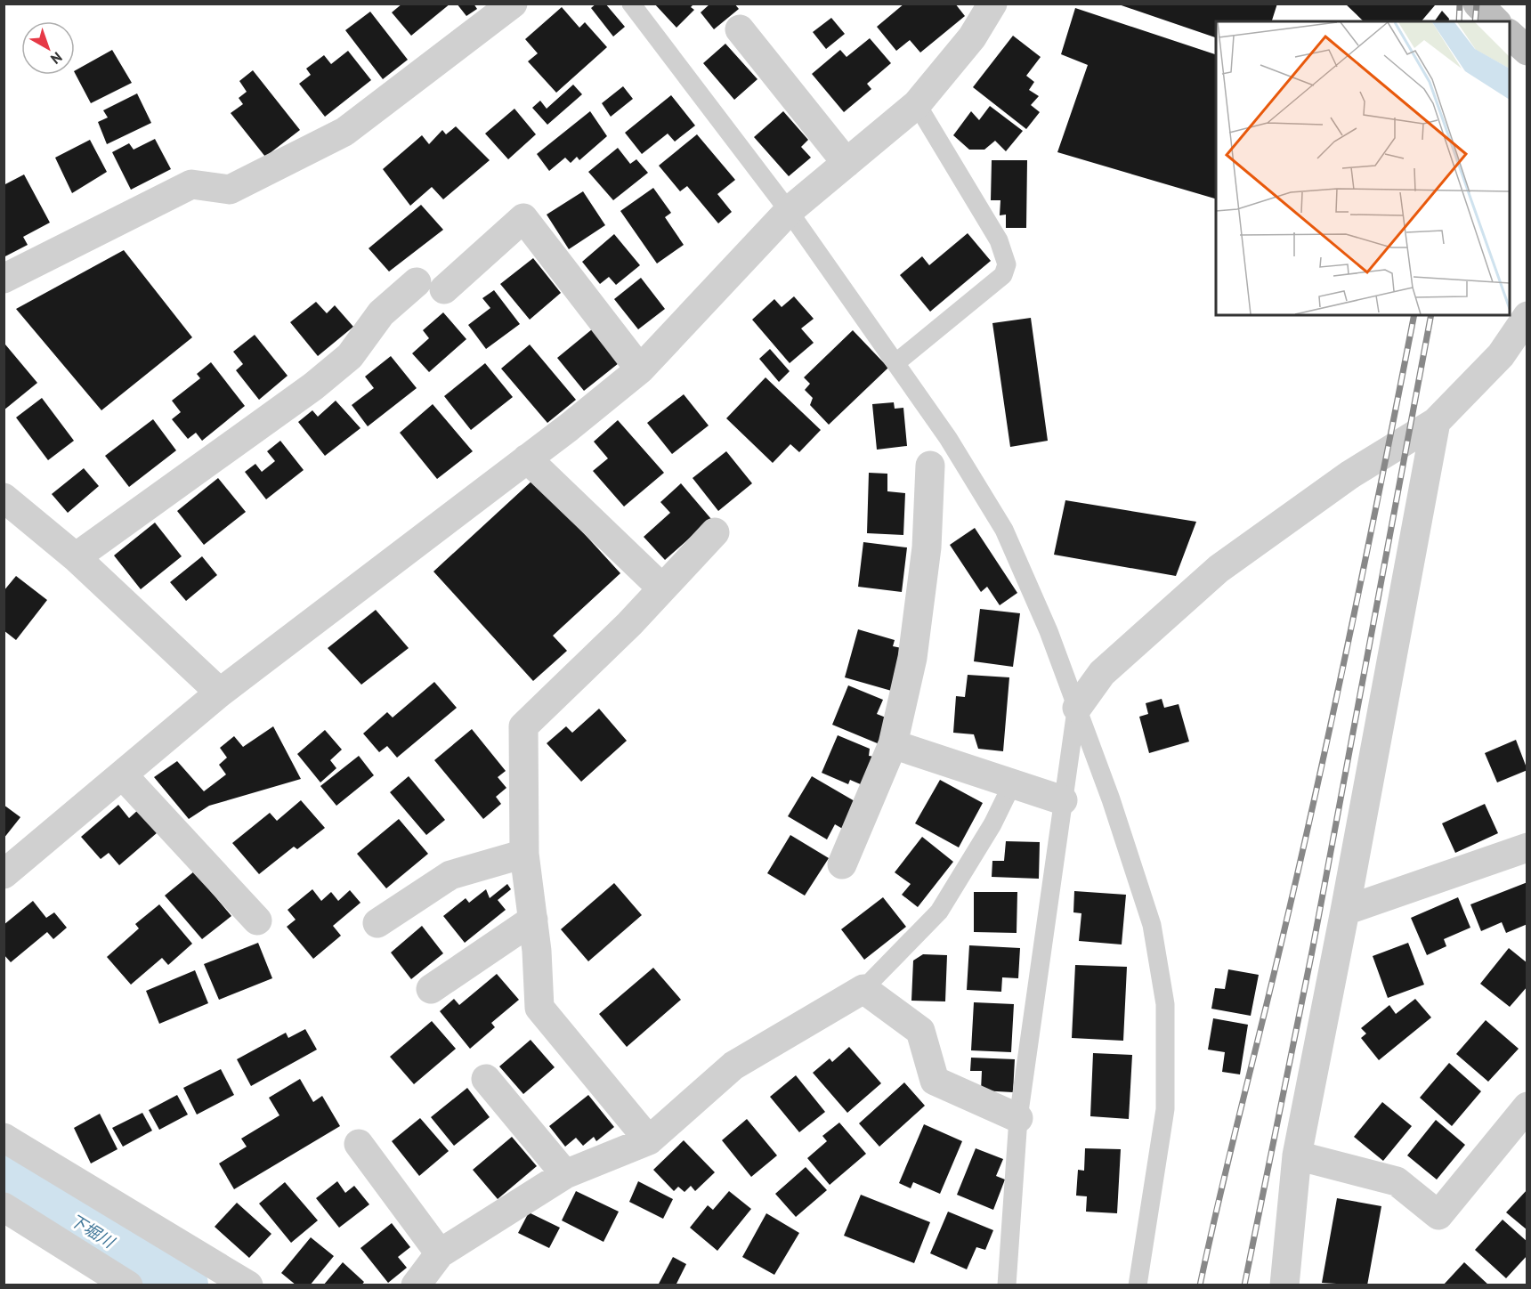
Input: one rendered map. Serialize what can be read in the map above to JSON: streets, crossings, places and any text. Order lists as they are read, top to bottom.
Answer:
{
  "water": ["下堀川"],
  "north": "bottom right"
}
